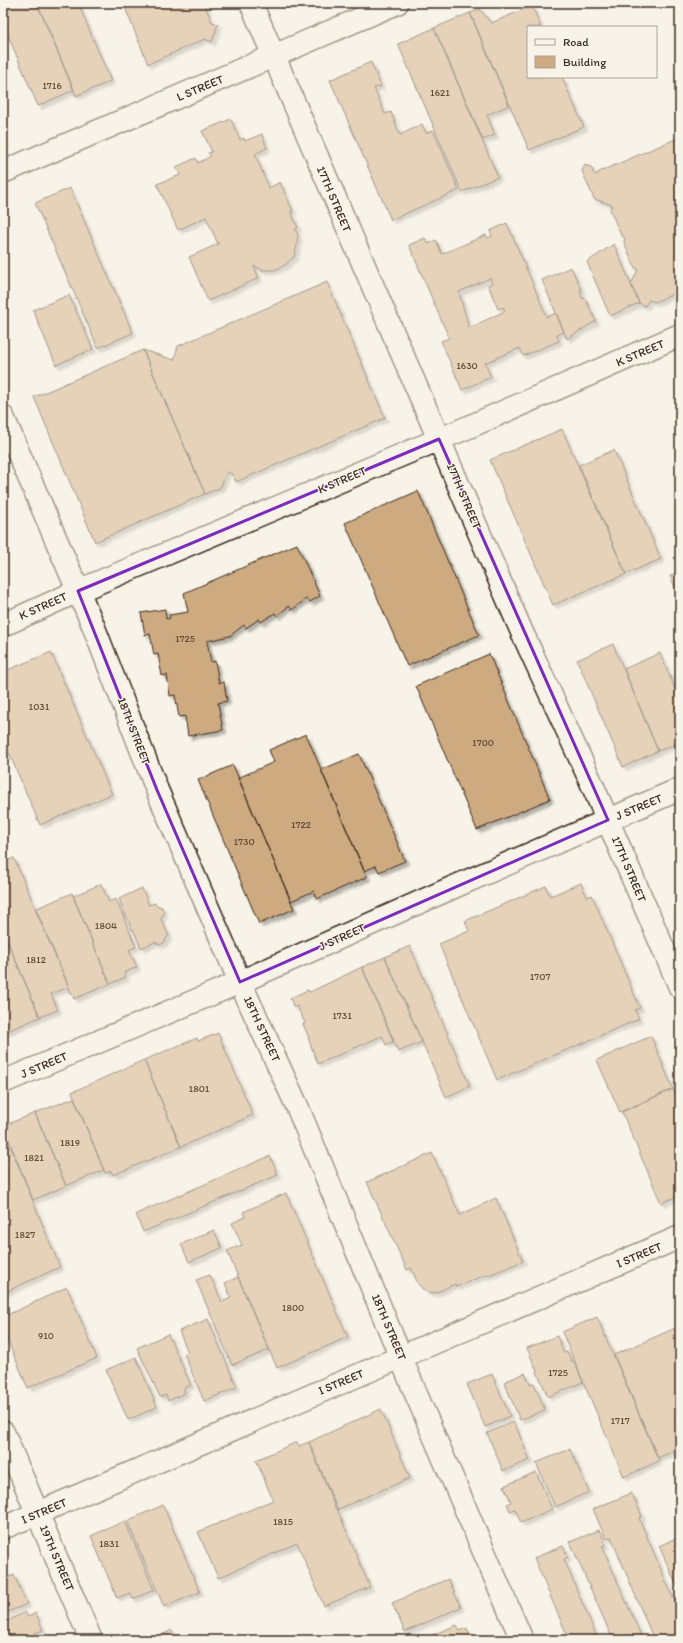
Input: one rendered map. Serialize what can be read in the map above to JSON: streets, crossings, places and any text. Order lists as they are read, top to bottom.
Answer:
{
  "streets": {
    "street": [
      "L STREET",
      "17TH STREET",
      "K STREET",
      "18TH STREET",
      "J STREET",
      "I STREET",
      "19TH STREET"
    ]
  },
  "crossings": [
    ["L STREET", "17TH STREET"],
    ["17TH STREET", "K STREET"],
    ["17TH STREET", "J STREET"],
    ["K STREET", "18TH STREET"],
    ["18TH STREET", "J STREET"],
    ["18TH STREET", "I STREET"],
    ["I STREET", "19TH STREET"]
  ],
  "house_numbers": [
    "1716",
    "1621",
    "1630",
    "1725",
    "1031",
    "1700",
    "1722",
    "1730",
    "1804",
    "1812",
    "1707",
    "1731",
    "1801",
    "1819",
    "1821",
    "1827",
    "1800",
    "910",
    "1725",
    "1717",
    "1815",
    "1831"
  ],
  "legend": ["Road", "Building"]
}
